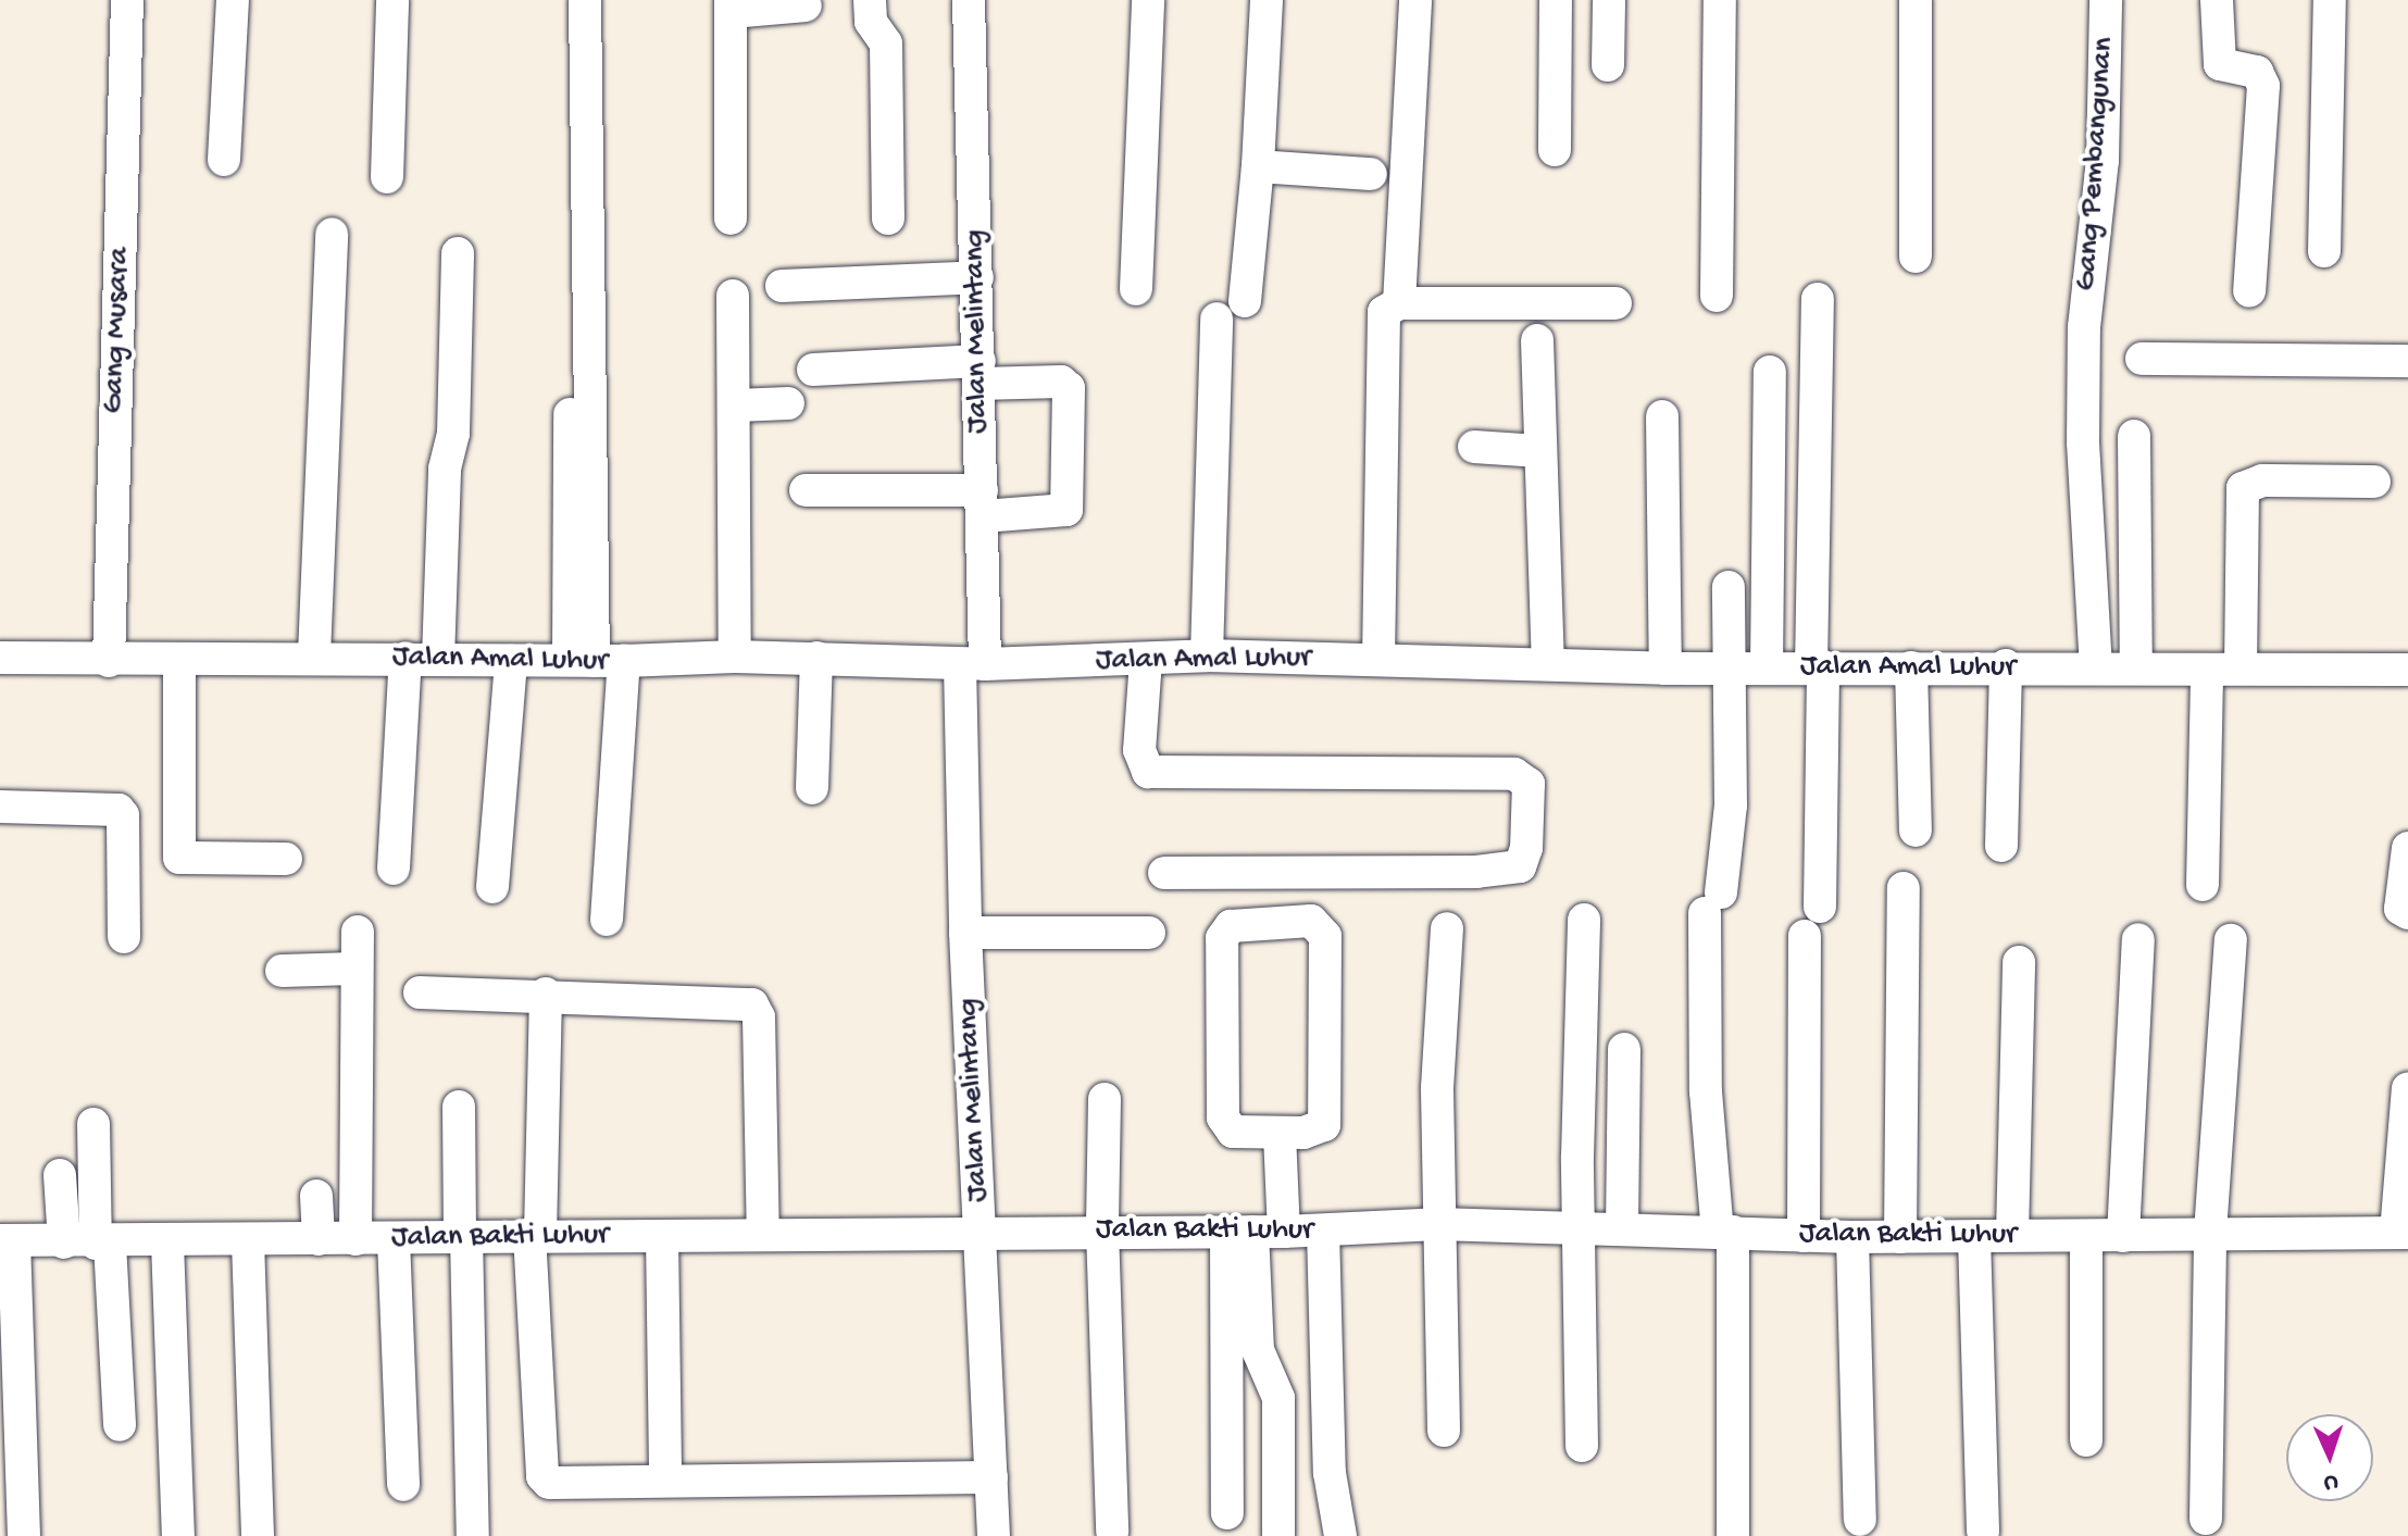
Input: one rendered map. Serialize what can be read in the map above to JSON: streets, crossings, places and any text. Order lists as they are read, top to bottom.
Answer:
{
  "streets": {
    "street": [
      "Gang Pembangunan",
      "Gang Musara",
      "Jalan Melintang",
      "Jalan Amal Luhur",
      "Jalan Bakti Luhur"
    ]
  },
  "crossings": [
    ["Gang Pembangunan", "Jalan Amal Luhur"],
    ["Gang Musara", "Jalan Amal Luhur"],
    ["Jalan Melintang", "Jalan Amal Luhur"],
    ["Jalan Melintang", "Jalan Bakti Luhur"]
  ],
  "north": "bottom"
}
